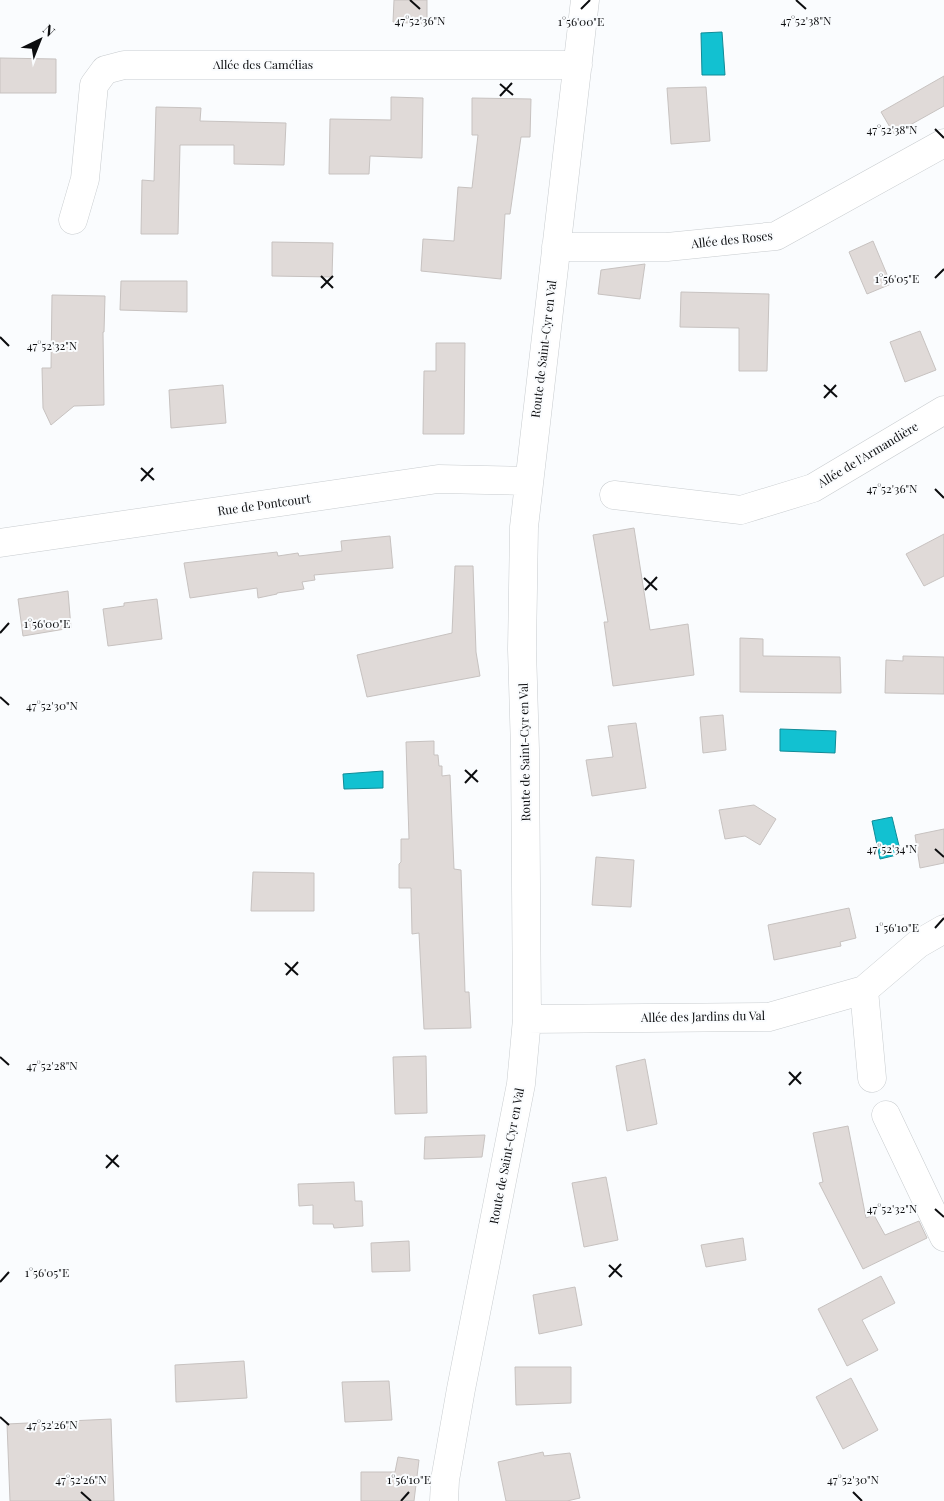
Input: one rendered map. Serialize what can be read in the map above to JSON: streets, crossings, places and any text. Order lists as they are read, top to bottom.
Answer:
{
  "streets": {
    "street": [
      "Allée des Camélias",
      "Allée des Roses",
      "Route de Saint-Cyr en Val",
      "Allée de l'Armandière",
      "Rue de Pontcourt",
      "Allée des Jardins du Val"
    ]
  },
  "crossings": [
    ["Allée des Camélias", "Route de Saint-Cyr en Val"],
    ["Allée des Roses", "Route de Saint-Cyr en Val"],
    ["Route de Saint-Cyr en Val", "Rue de Pontcourt"],
    ["Route de Saint-Cyr en Val", "Allée des Jardins du Val"]
  ],
  "north": "top right",
  "coordinates": [
    "47°52'36\"N",
    "47°52'38\"N",
    "1°56'00\"E",
    "1°56'05\"E",
    "47°52'32\"N",
    "47°52'30\"N",
    "47°52'34\"N",
    "1°56'10\"E",
    "47°52'28\"N",
    "47°52'26\"N"
  ]
}
